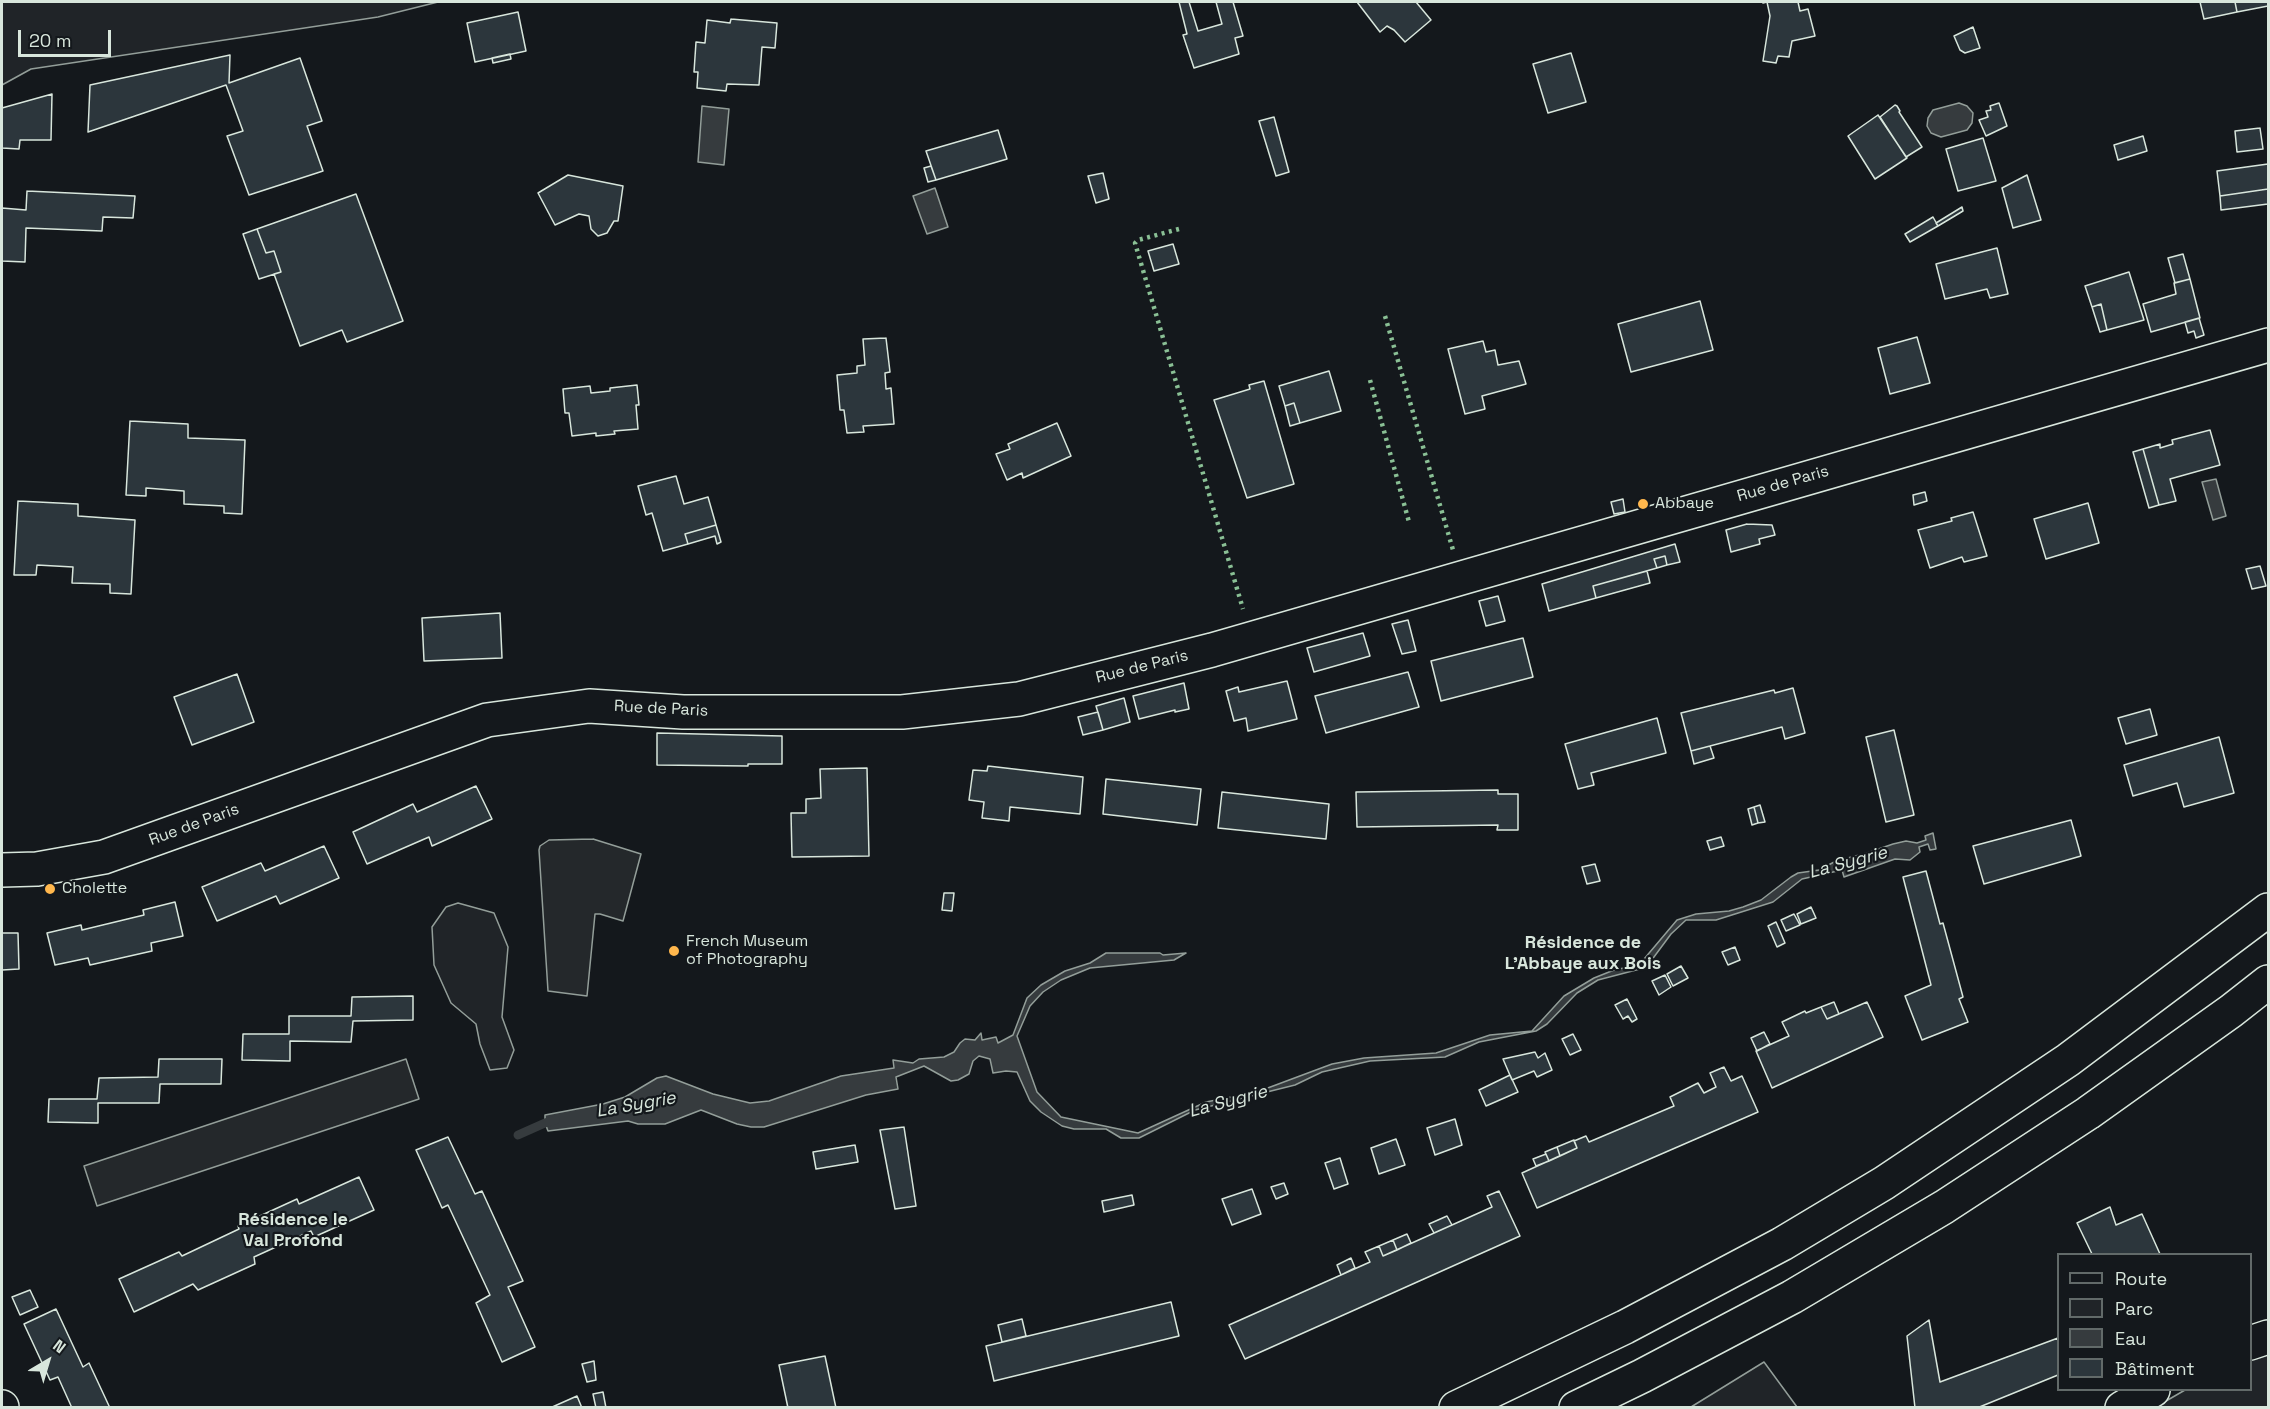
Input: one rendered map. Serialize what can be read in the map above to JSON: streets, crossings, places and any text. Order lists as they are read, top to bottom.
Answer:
{
  "streets": {
    "main road": ["Rue de Paris"]
  },
  "districts": ["Résidence de L'Abbaye aux Bois", "Résidence le Val Profond"],
  "water": ["La Sygrie"],
  "places": ["Abbaye", "Cholette", "French Museum of Photography"],
  "legend": [
    "Route",
    "Parc",
    "Eau",
    "Bâtiment"
  ],
  "scale_bar": "20 m",
  "north": "top right"
}
